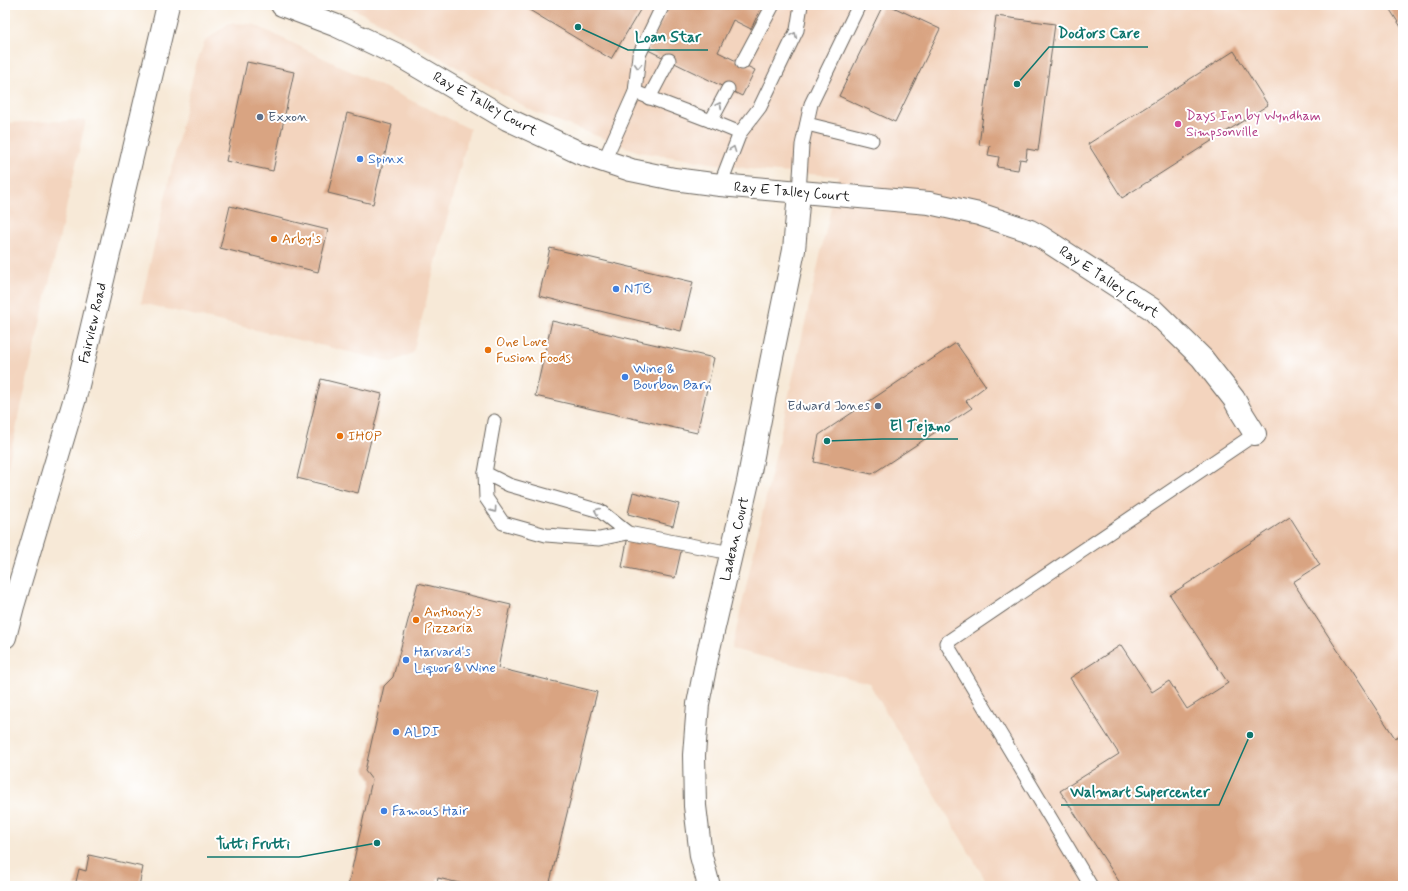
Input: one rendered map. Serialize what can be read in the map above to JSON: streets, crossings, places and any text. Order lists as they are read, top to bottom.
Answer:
{
  "streets": {
    "street": ["Ray E Talley Court", "Fairview Road", "Ladean Court"]
  },
  "crossings": [
    ["Ray E Talley Court", "Ladean Court"]
  ],
  "places": [
    "Loan Star",
    "Doctors Care",
    "Exxon",
    "Days Inn by Wyndham Simpsonville",
    "Spinx",
    "Arby's",
    "NTB",
    "One Love Fusion Foods",
    "Wine & Bourbon Barn",
    "Edward Jones",
    "IHOP",
    "El Tejano",
    "Anthony's Pizzaria",
    "Harvard's Liquor & Wine",
    "ALDI",
    "Walmart Supercenter",
    "Famous Hair",
    "Tutti Frutti"
  ]
}
